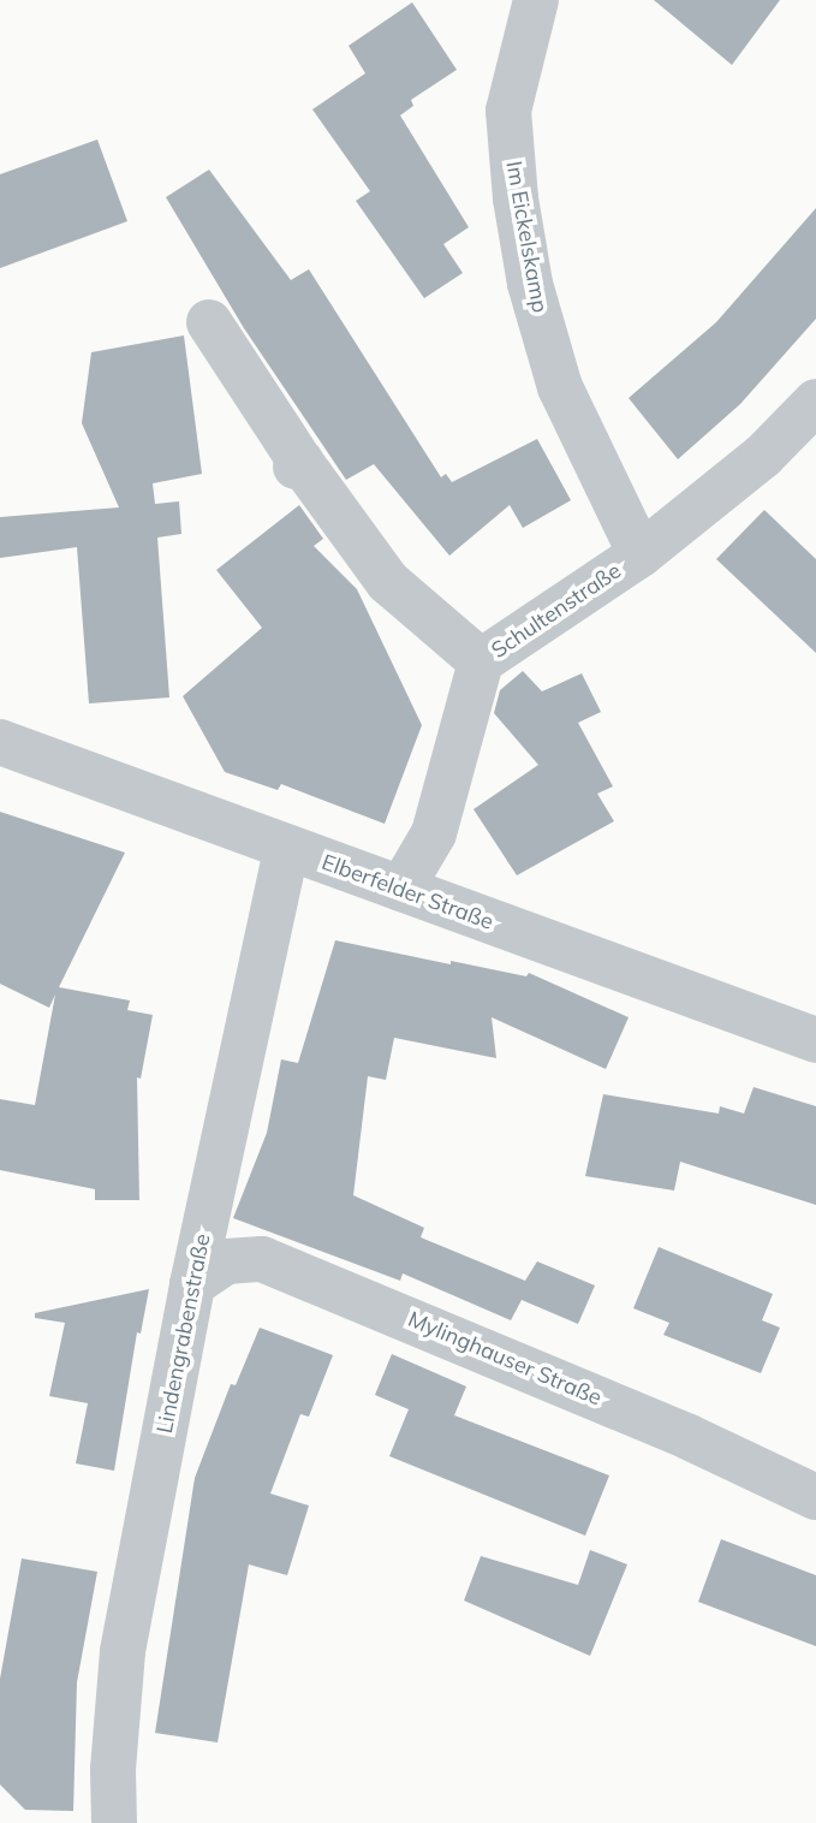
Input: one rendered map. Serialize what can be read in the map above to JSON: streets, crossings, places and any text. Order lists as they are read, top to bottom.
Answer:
{
  "streets": {
    "street": [
      "Im Eickelskamp",
      "Schultenstraße",
      "Elberfelder Straße",
      "Lindengrabenstraße",
      "Mylinghauser Straße"
    ]
  },
  "crossings": [
    ["Im Eickelskamp", "Schultenstraße"],
    ["Schultenstraße", "Elberfelder Straße"],
    ["Elberfelder Straße", "Lindengrabenstraße"],
    ["Lindengrabenstraße", "Mylinghauser Straße"]
  ]
}
